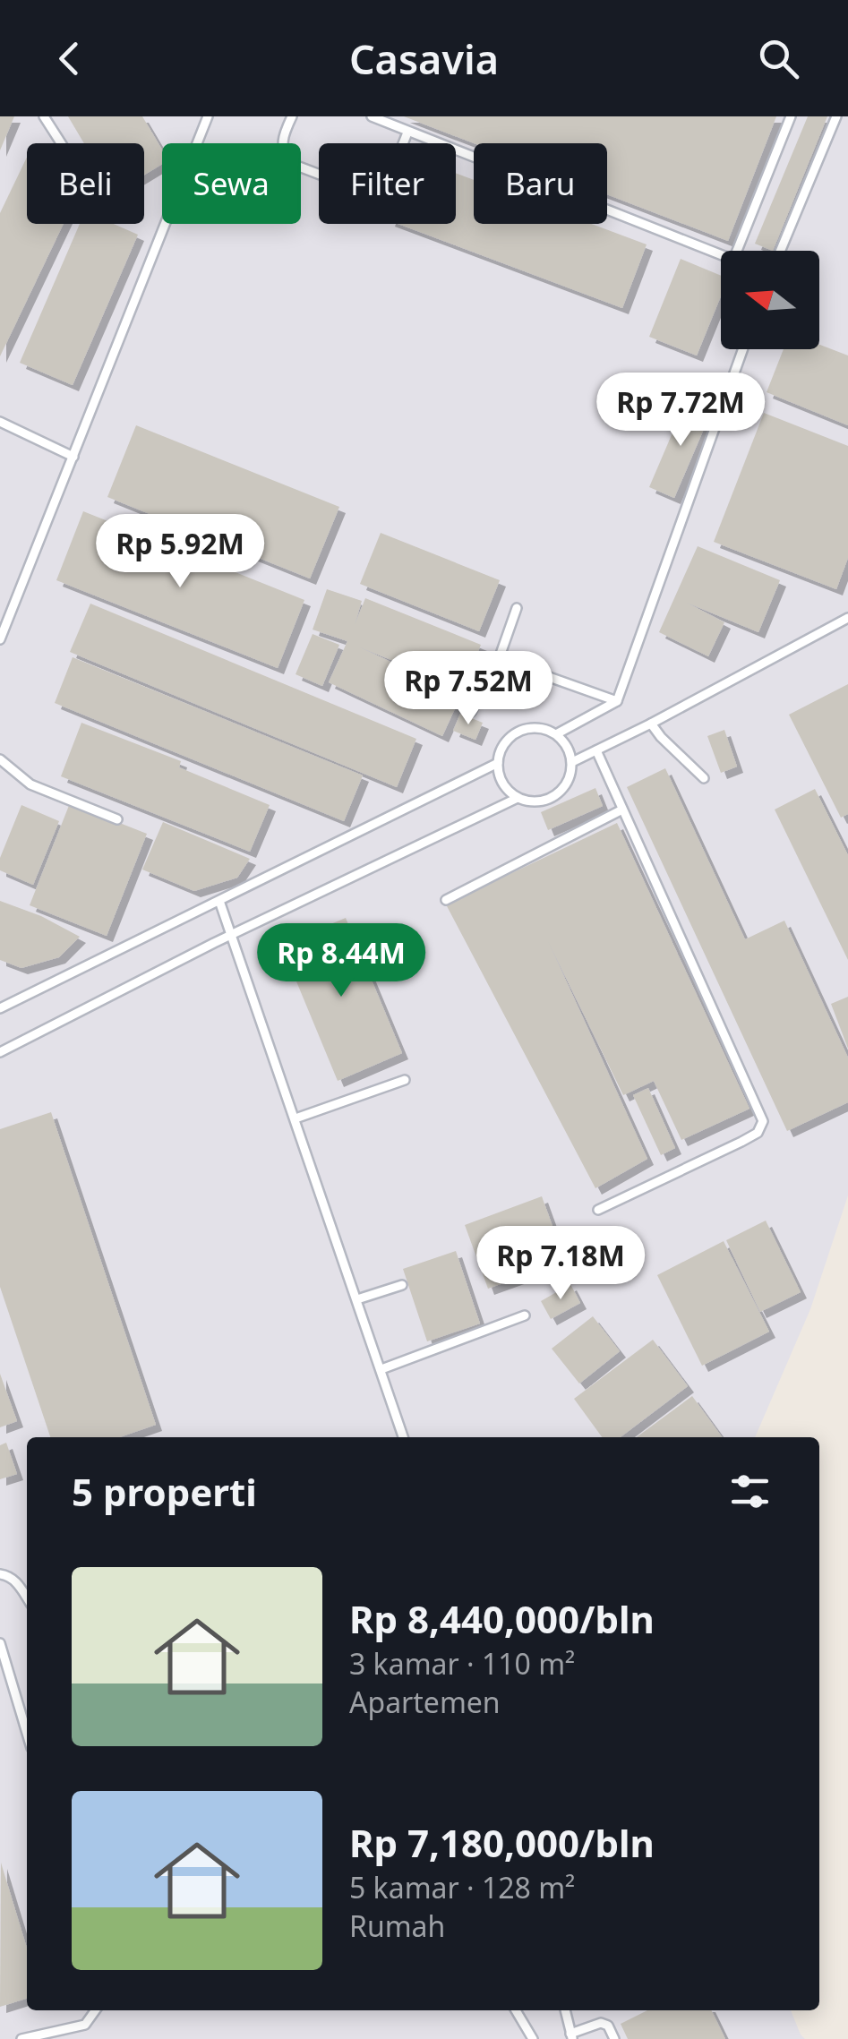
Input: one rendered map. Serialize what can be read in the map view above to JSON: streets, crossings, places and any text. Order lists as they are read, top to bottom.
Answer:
{
  "north": "left",
  "page": {
    "header": "Casavia",
    "chip": [
      "Beli",
      "Sewa",
      "Filter",
      "Baru"
    ],
    "price": [
      "Rp 7.72M",
      "Rp 5.92M",
      "Rp 7.52M",
      "Rp 8.44M",
      "Rp 7.18M"
    ],
    "heading": "5 properti",
    "list": [
      {
        "name": "Rp 8,440,000/bln",
        "note": "3 kamar · 110 m² · Apartemen"
      },
      {
        "name": "Rp 7,180,000/bln",
        "note": "5 kamar · 128 m² · Rumah"
      }
    ]
  }
}
